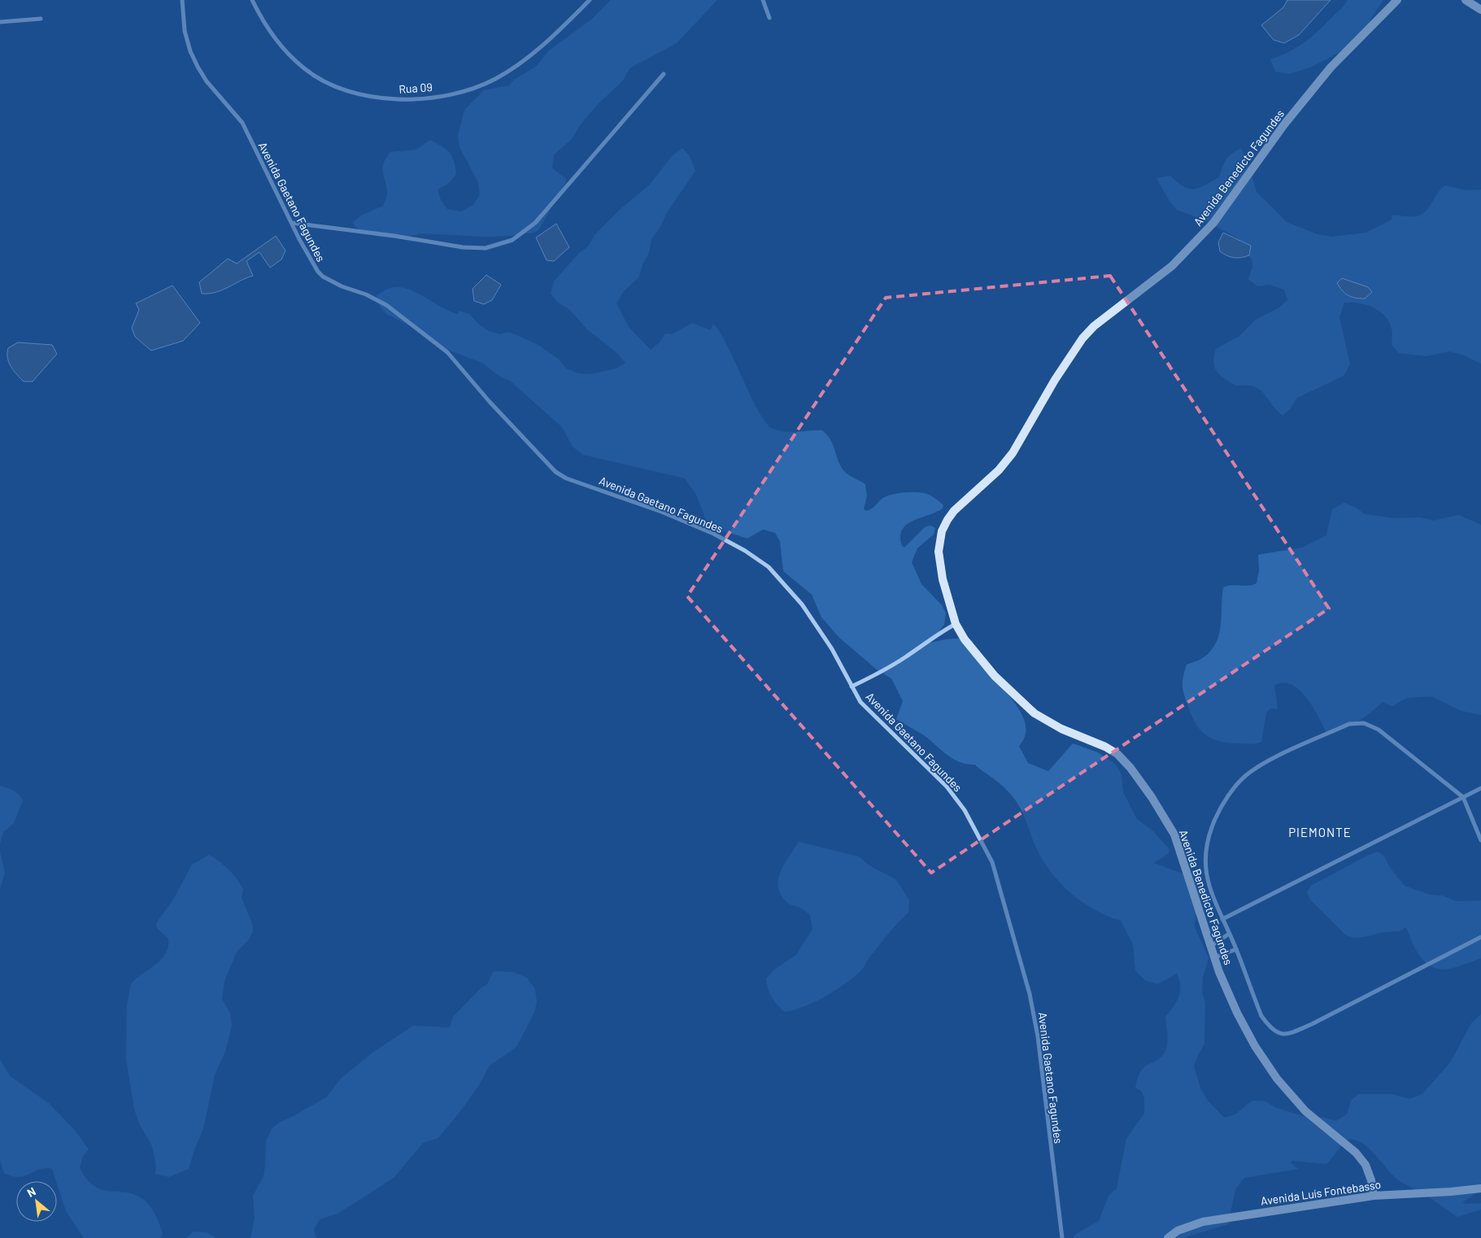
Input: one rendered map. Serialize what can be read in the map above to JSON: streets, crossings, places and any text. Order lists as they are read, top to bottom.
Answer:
{
  "streets": {
    "street": [
      "Rua 09",
      "Avenida Benedicto Fagundes",
      "Avenida Gaetano Fagundes",
      "Avenida Luís Fontebasso"
    ]
  },
  "crossings": [
    ["Avenida Benedicto Fagundes", "Avenida Luís Fontebasso"]
  ],
  "districts": ["PIEMONTE"],
  "north": "top left"
}
